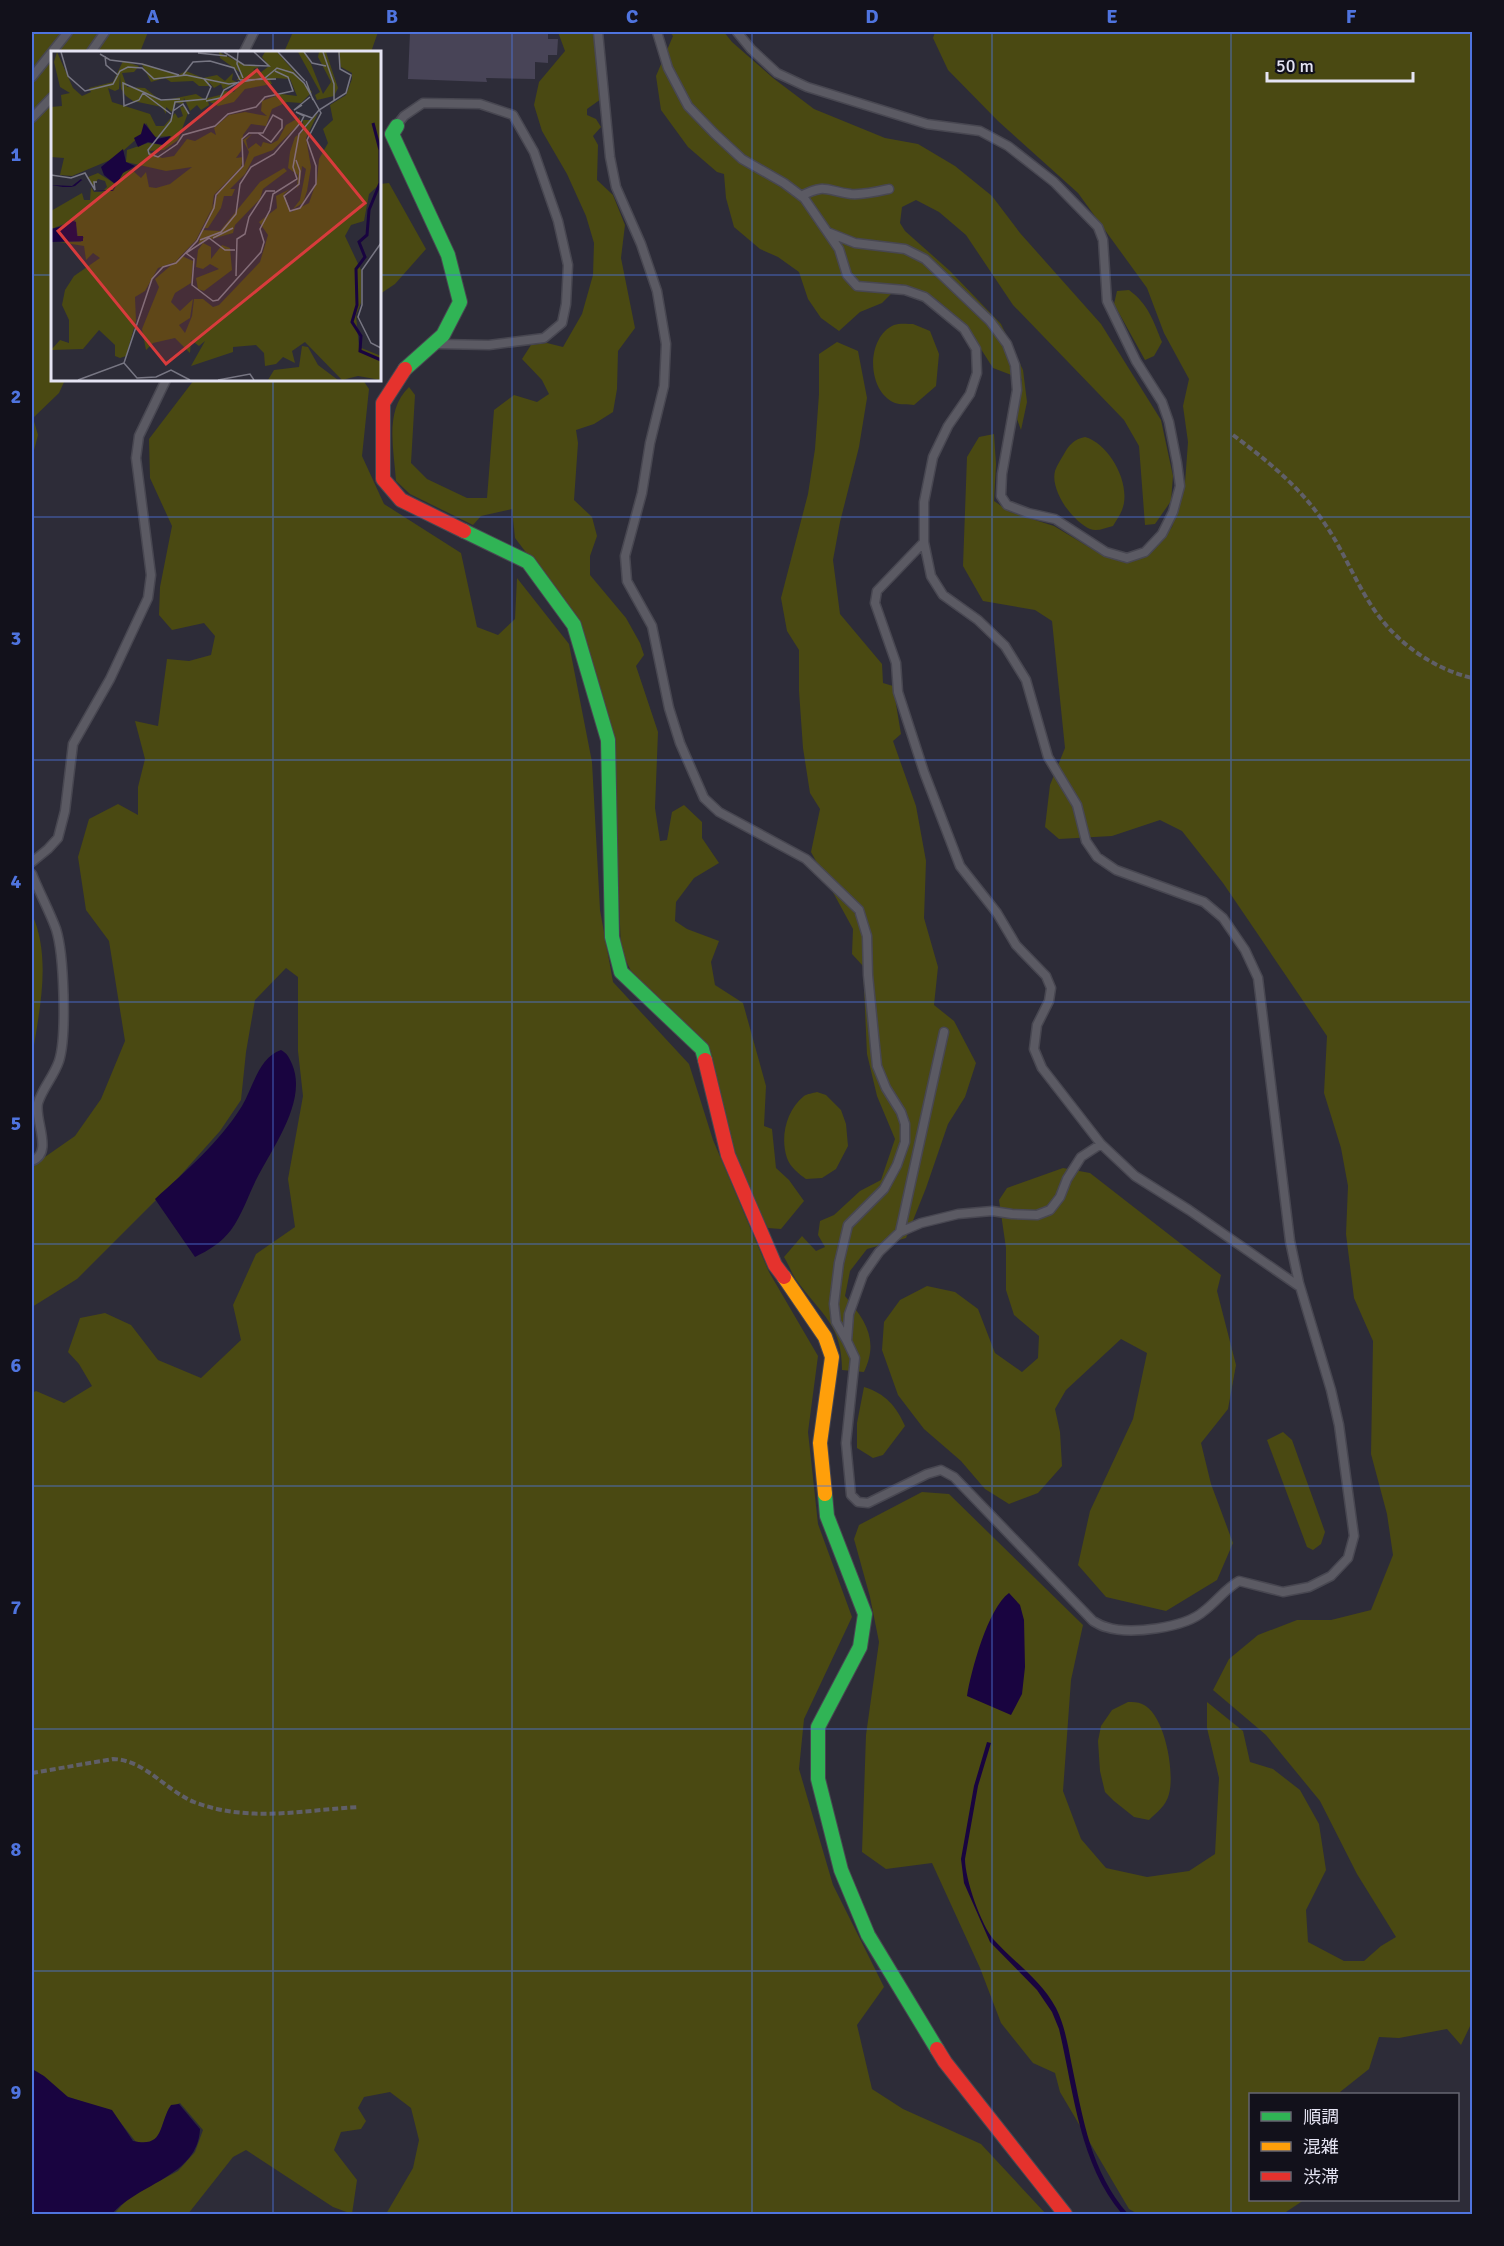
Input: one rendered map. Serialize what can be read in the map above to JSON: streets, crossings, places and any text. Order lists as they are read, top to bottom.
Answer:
{
  "legend": ["順調", "混雑", "渋滞"],
  "scale_bar": "50 m",
  "grid": {
    "columns": [
      "A",
      "B",
      "C",
      "D",
      "E",
      "F"
    ],
    "rows": [
      "1",
      "2",
      "3",
      "4",
      "5",
      "6",
      "7",
      "8",
      "9"
    ]
  }
}
